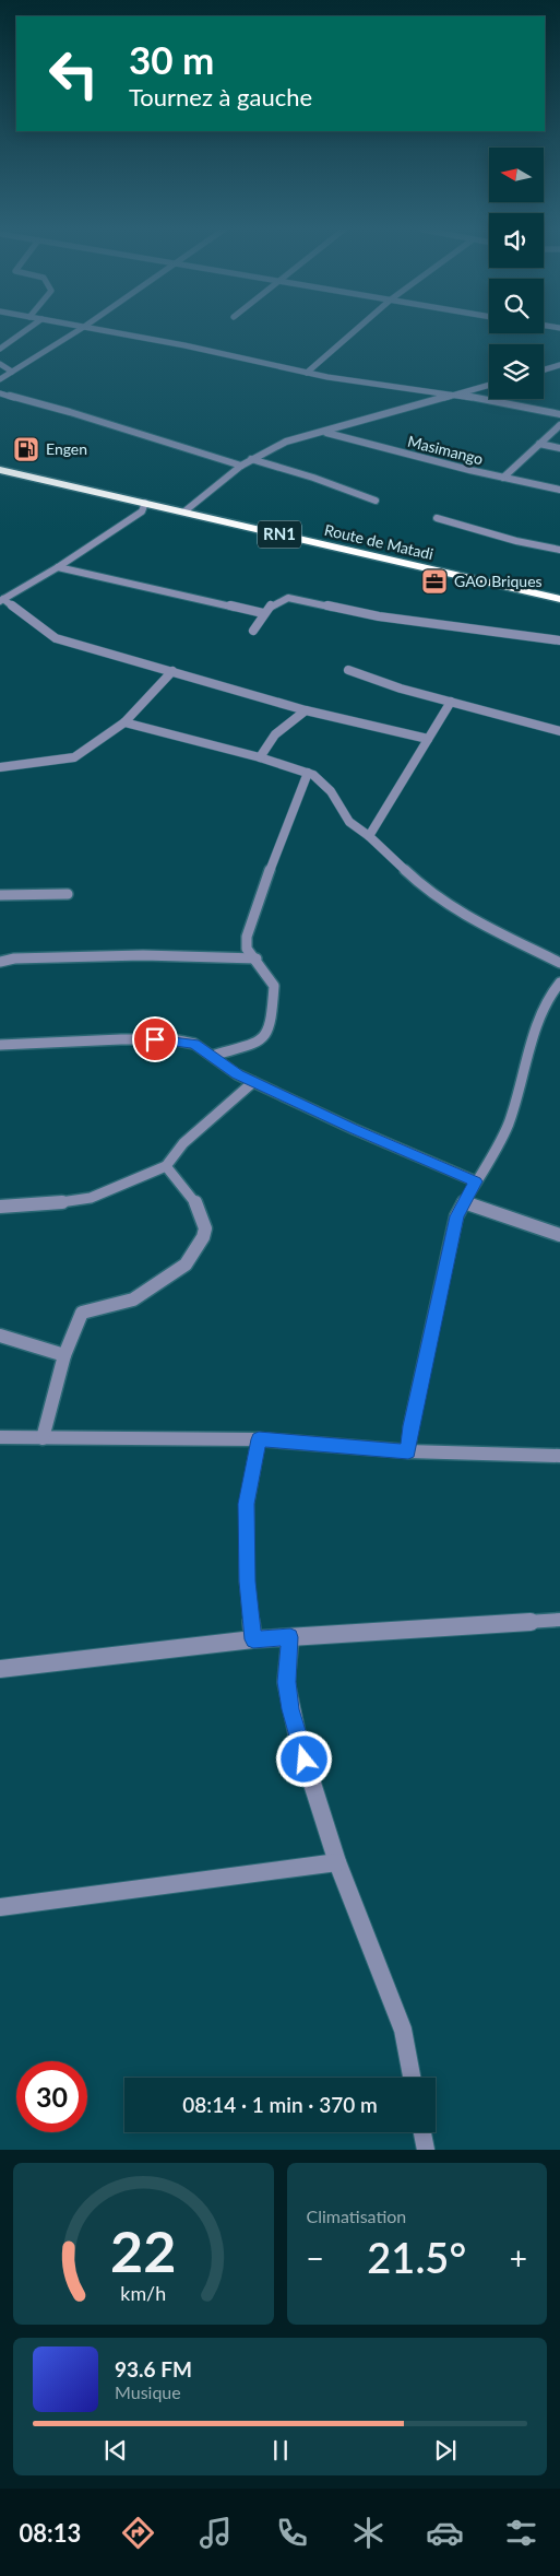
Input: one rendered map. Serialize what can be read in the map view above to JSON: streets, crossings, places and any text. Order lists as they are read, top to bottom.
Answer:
{
  "streets": {
    "highway": ["RN1", "Route de Matadi"],
    "street": ["Masimango"]
  },
  "places": {
    "fuel station": ["Engen"],
    "office": ["GAO Briques"]
  },
  "north": "left",
  "page": {
    "turn": ["30 m", "Tournez à gauche"],
    "limit": "30",
    "trip": "08:14 · 1 min · 370 m",
    "tile": "Climatisation",
    "heat": ["−", "21.5°", "+"],
    "song": ["93.6 FM", "Musique"],
    "tabs": "08:13",
    "gauge": ["22", "km/h"]
  }
}
